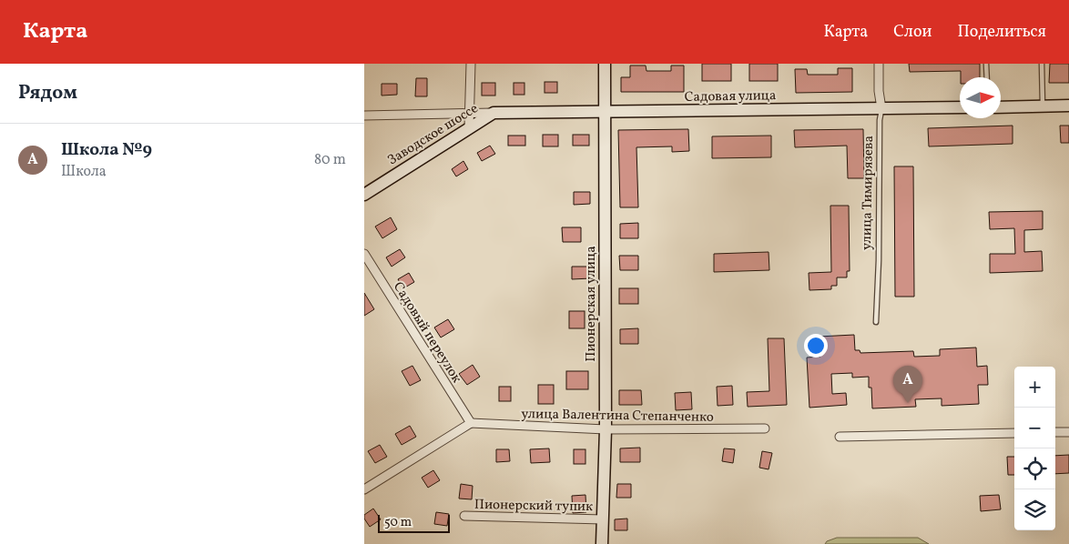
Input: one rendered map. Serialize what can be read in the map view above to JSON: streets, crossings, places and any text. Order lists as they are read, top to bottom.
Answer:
{
  "streets": {
    "street": [
      "Садовая улица",
      "Заводское шоссе",
      "улица Тимирязева",
      "Пионерская улица",
      "Садовый переулок",
      "улица Валентина Степанченко",
      "Пионерский тупик"
    ]
  },
  "crossings": [
    ["Садовая улица", "Заводское шоссе"],
    ["Садовая улица", "улица Тимирязева"],
    ["Садовая улица", "Пионерская улица"],
    ["Пионерская улица", "улица Валентина Степанченко"],
    ["Пионерская улица", "Пионерский тупик"],
    ["Садовый переулок", "улица Валентина Степанченко"]
  ],
  "scale_bar": "50 m",
  "north": "right",
  "page": {
    "header": "Карта",
    "nav": ["Карта", "Слои", "Поделиться"],
    "heading": "Рядом",
    "list": [
      {
        "mark": "A",
        "name": "Школа №9",
        "note": "Школа",
        "value": "80 m"
      }
    ],
    "pins": "A",
    "map_buttons": ["+", "−"],
    "scale": "50 m"
  }
}
